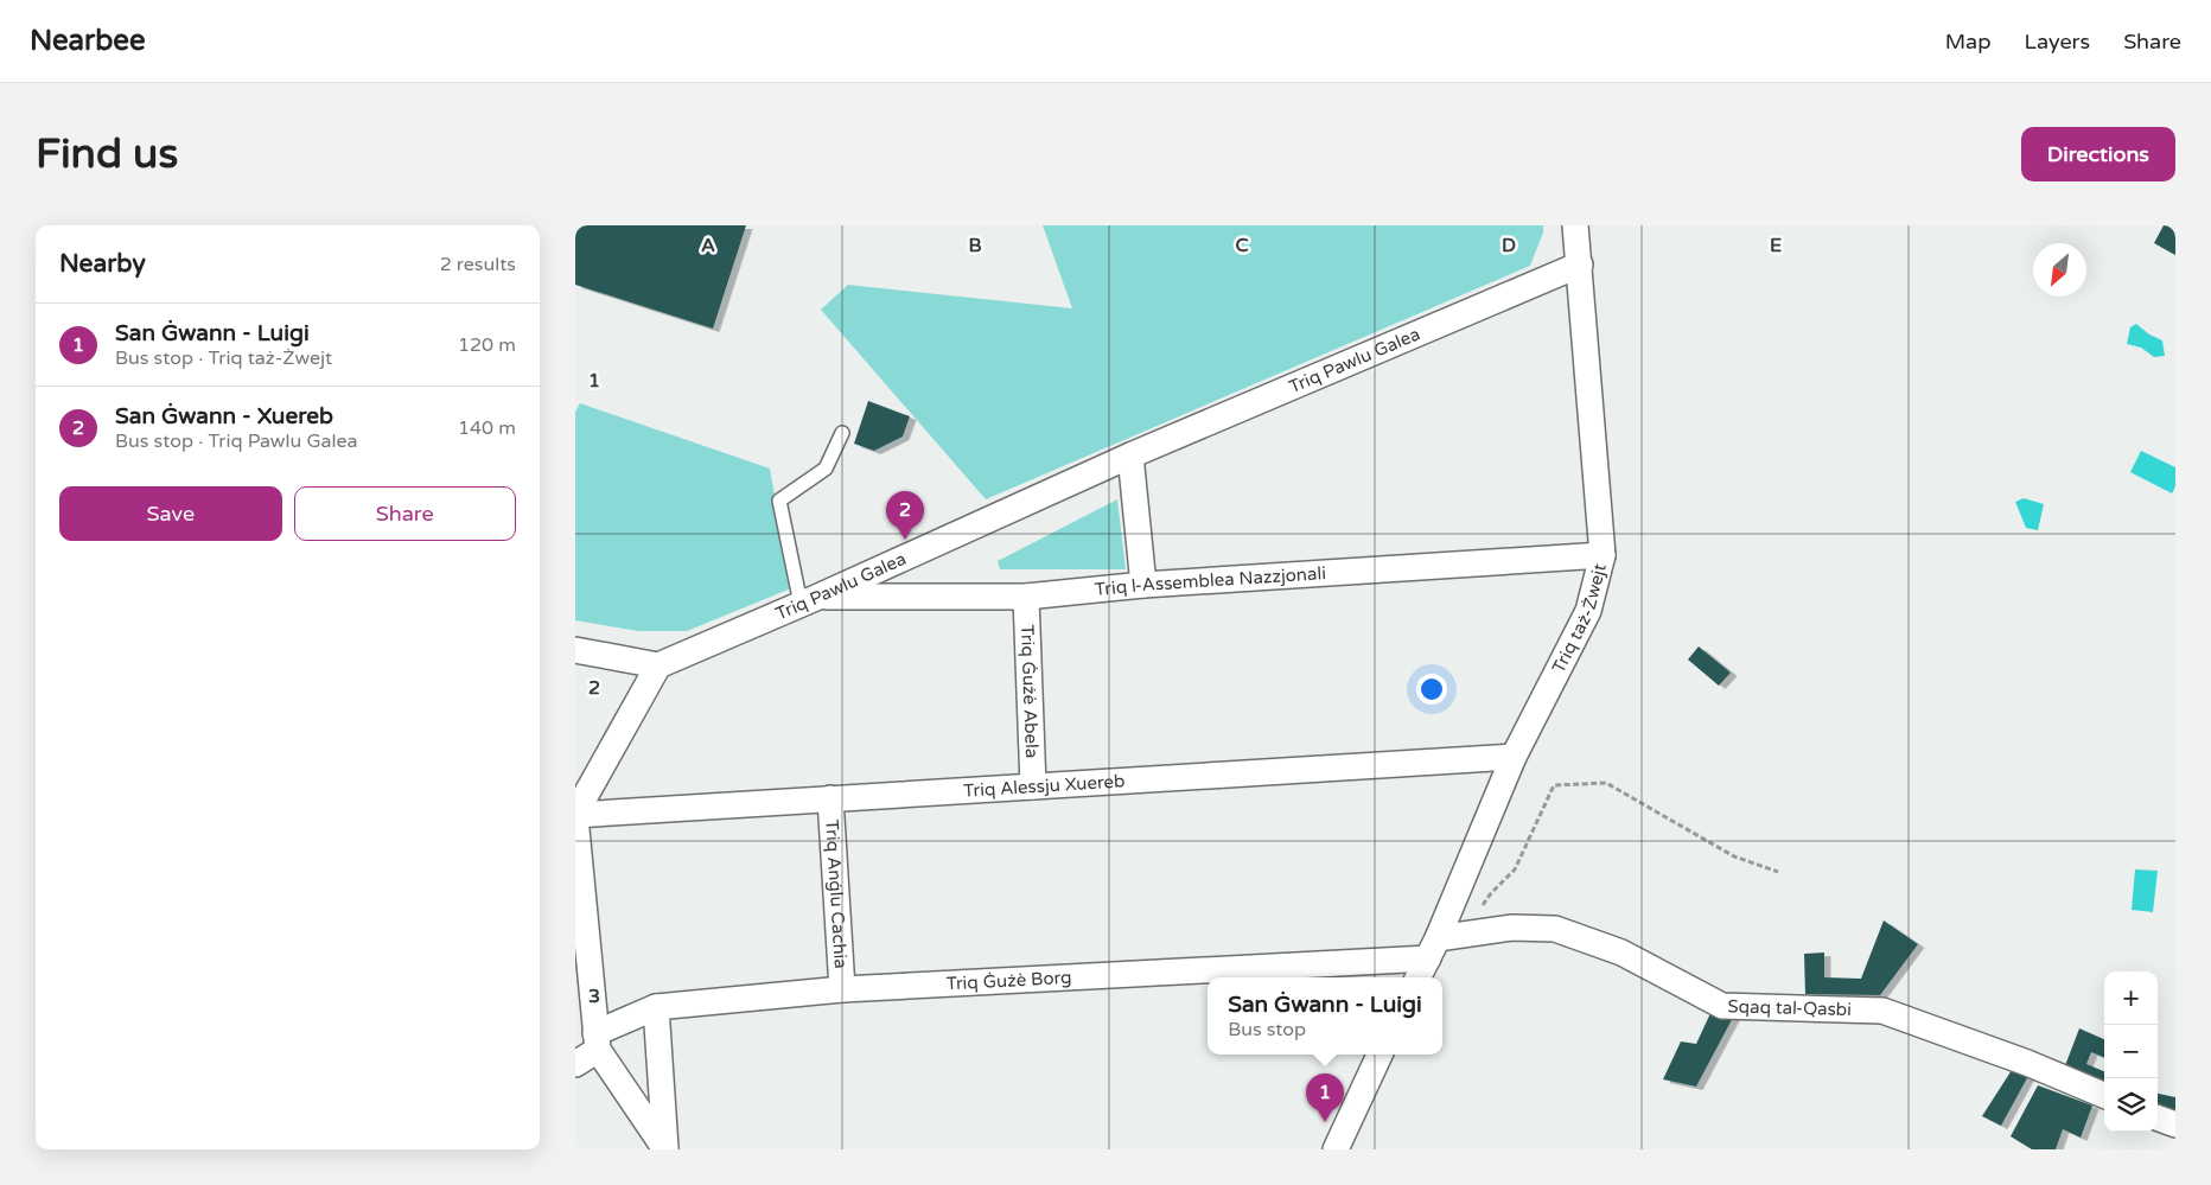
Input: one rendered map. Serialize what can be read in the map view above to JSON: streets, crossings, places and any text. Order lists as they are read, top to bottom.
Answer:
{
  "streets": {
    "street": [
      "Triq Pawlu Galea",
      "Triq l-Assemblea Nazzjonali",
      "Triq taż-Żwejt",
      "Triq Ġużè Abela",
      "Triq Alessju Xuereb",
      "Triq Anġlu Cachia",
      "Triq Ġużè Borg",
      "Sqaq tal-Qasbi"
    ]
  },
  "crossings": [
    ["Triq Pawlu Galea", "Triq l-Assemblea Nazzjonali"],
    ["Triq Pawlu Galea", "Triq taż-Żwejt"],
    ["Triq l-Assemblea Nazzjonali", "Triq taż-Żwejt"],
    ["Triq l-Assemblea Nazzjonali", "Triq Ġużè Abela"],
    ["Triq taż-Żwejt", "Triq Alessju Xuereb"],
    ["Triq taż-Żwejt", "Triq Ġużè Borg"],
    ["Triq taż-Żwejt", "Sqaq tal-Qasbi"],
    ["Triq Ġużè Abela", "Triq Alessju Xuereb"],
    ["Triq Alessju Xuereb", "Triq Anġlu Cachia"],
    ["Triq Anġlu Cachia", "Triq Ġużè Borg"],
    ["Triq Ġużè Borg", "Sqaq tal-Qasbi"]
  ],
  "north": "bottom left",
  "page": {
    "header": "Nearbee",
    "nav": ["Map", "Layers", "Share"],
    "buttons": [
      "Directions",
      ["Save", "Share"]
    ],
    "title": "Find us",
    "heading": ["Nearby", "2 results"],
    "list": [
      {
        "mark": "1",
        "name": "San Ġwann - Luigi",
        "note": "Bus stop · Triq taż-Żwejt",
        "value": "120 m"
      },
      {
        "mark": "2",
        "name": "San Ġwann - Xuereb",
        "note": "Bus stop · Triq Pawlu Galea",
        "value": "140 m"
      }
    ],
    "pins": ["2", "1"],
    "map_buttons": ["+", "−"],
    "popup": ["San Ġwann - Luigi", "Bus stop"]
  },
  "grid": {
    "columns": [
      "A",
      "B",
      "C",
      "D",
      "E"
    ],
    "rows": ["1", "2", "3"]
  }
}
